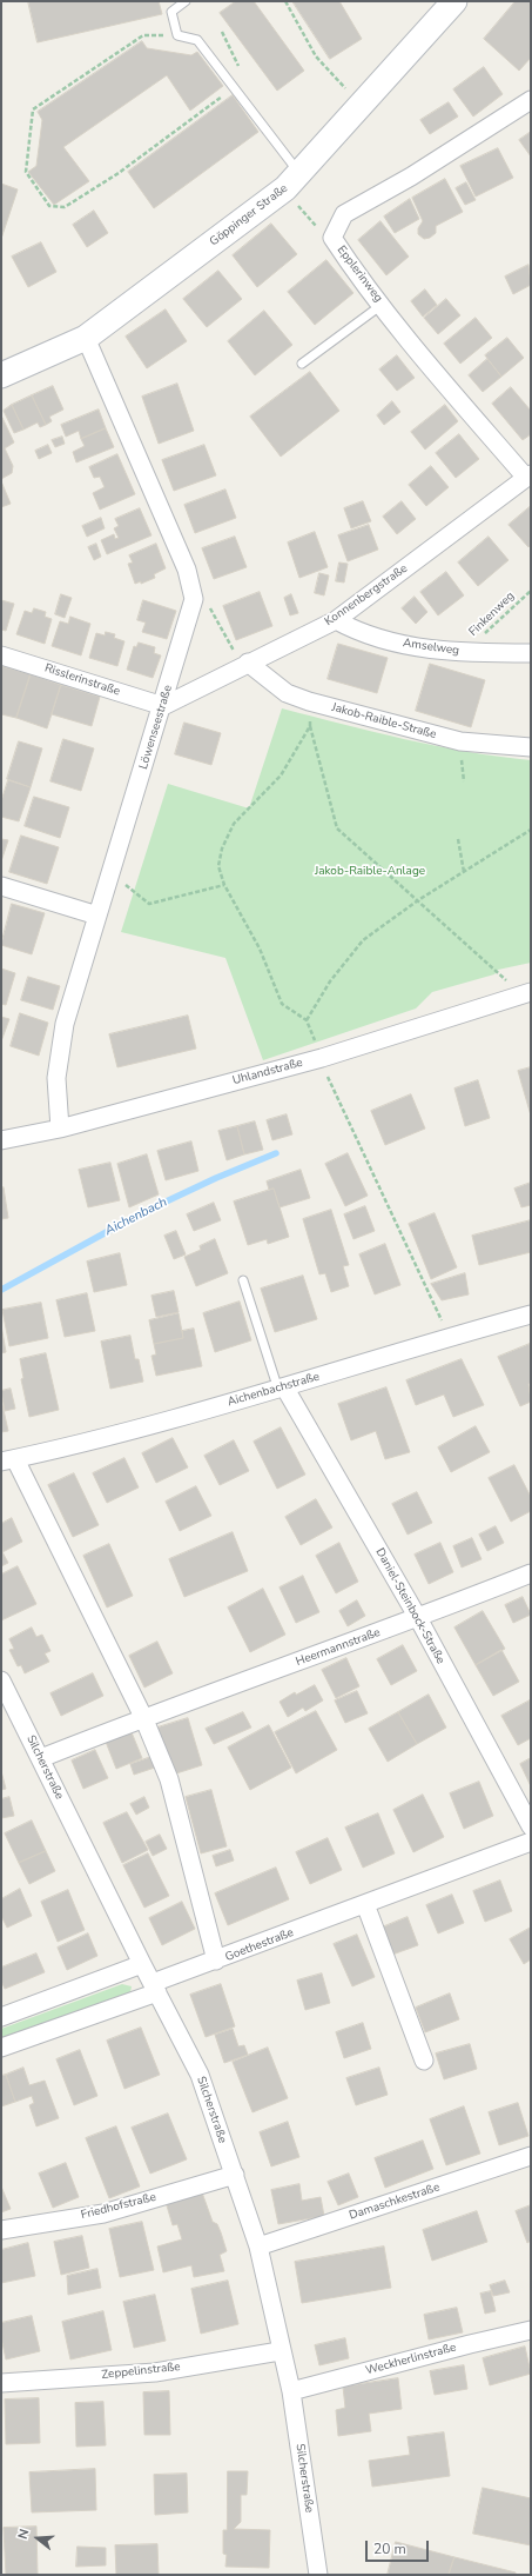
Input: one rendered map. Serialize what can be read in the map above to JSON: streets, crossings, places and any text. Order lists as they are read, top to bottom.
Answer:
{
  "streets": {
    "main road": ["Göppinger Straße"],
    "street": [
      "Epplerinweg",
      "Konnenbergstraße",
      "Amselweg",
      "Risslerinstraße",
      "Jakob-Raible-Straße",
      "Löwenseestraße",
      "Uhlandstraße",
      "Aichenbachstraße",
      "Daniel-Steinbock-Straße",
      "Heermannstraße",
      "Silcherstraße",
      "Goethestraße",
      "Damaschkestraße",
      "Friedhofstraße",
      "Weckherlinstraße",
      "Zeppelinstraße"
    ],
    "path": ["Finkenweg"]
  },
  "crossings": [
    ["Göppinger Straße", "Löwenseestraße"],
    ["Epplerinweg", "Konnenbergstraße"],
    ["Konnenbergstraße", "Amselweg"],
    ["Konnenbergstraße", "Risslerinstraße"],
    ["Konnenbergstraße", "Jakob-Raible-Straße"],
    ["Konnenbergstraße", "Löwenseestraße"],
    ["Finkenweg", "Amselweg"],
    ["Risslerinstraße", "Löwenseestraße"],
    ["Löwenseestraße", "Uhlandstraße"],
    ["Aichenbachstraße", "Daniel-Steinbock-Straße"],
    ["Aichenbachstraße", "Heermannstraße"],
    ["Daniel-Steinbock-Straße", "Heermannstraße"],
    ["Heermannstraße", "Silcherstraße"],
    ["Silcherstraße", "Goethestraße"],
    ["Silcherstraße", "Damaschkestraße"],
    ["Silcherstraße", "Friedhofstraße"],
    ["Silcherstraße", "Weckherlinstraße"],
    ["Silcherstraße", "Zeppelinstraße"]
  ],
  "water": ["Aichenbach"],
  "parks": ["Jakob-Raible-Anlage"],
  "scale_bar": "20 m",
  "north": "left"
}
